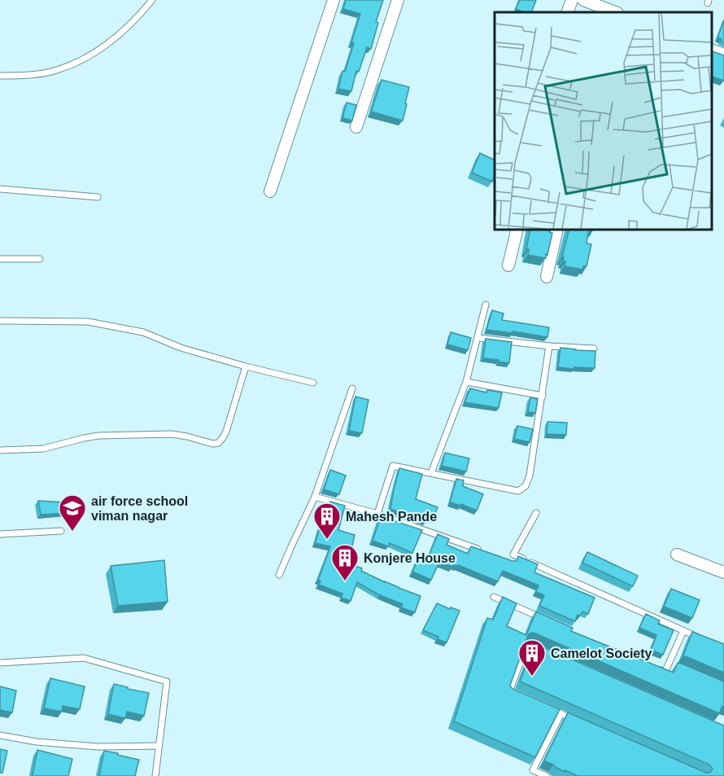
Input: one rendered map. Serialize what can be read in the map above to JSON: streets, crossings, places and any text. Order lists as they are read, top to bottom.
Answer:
{
  "places": {
    "school or university": ["air force school viman nagar"],
    "building": ["Mahesh Pande", "Konjere House", "Camelot Society"]
  }
}
